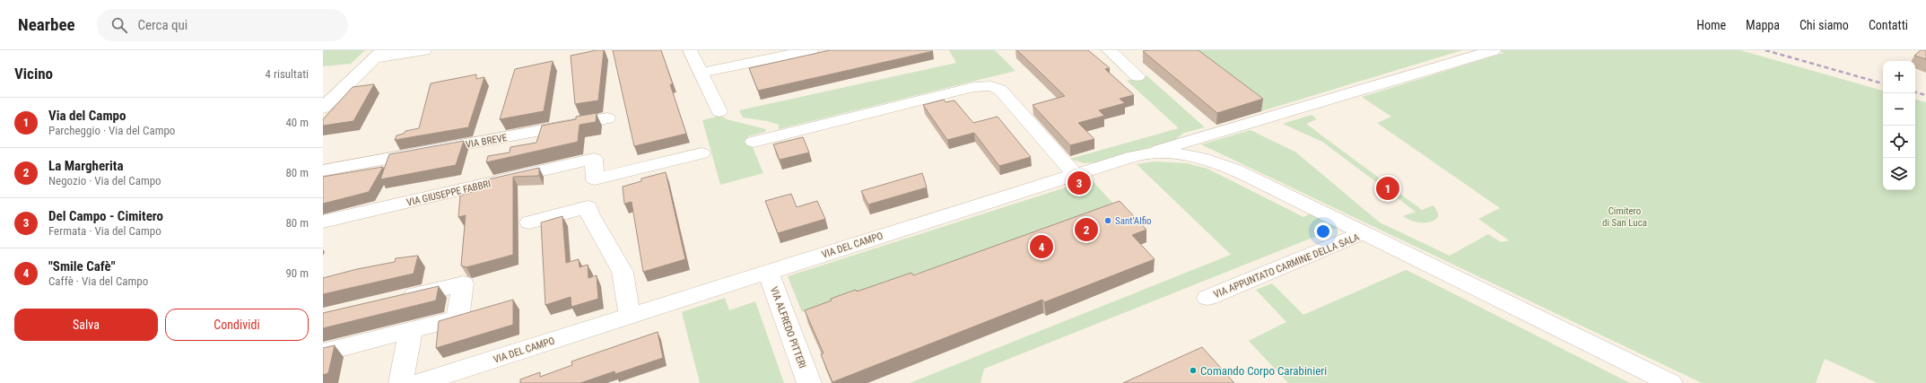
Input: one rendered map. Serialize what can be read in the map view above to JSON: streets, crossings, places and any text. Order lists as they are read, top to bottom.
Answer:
{
  "streets": {
    "street": [
      "VIA BREVE",
      "VIA GIUSEPPE FABBRI",
      "VIA DEL CAMPO",
      "VIA APPUNTATO CARMINE DELLA SALA",
      "VIA ALFREDO PITTERI"
    ]
  },
  "crossings": [
    ["VIA DEL CAMPO", "VIA APPUNTATO CARMINE DELLA SALA"],
    ["VIA DEL CAMPO", "VIA ALFREDO PITTERI"]
  ],
  "parks": ["Cimitero di San Luca"],
  "places": ["Sant'Alfio", "Comando Corpo Carabinieri"],
  "page": {
    "header": "Nearbee",
    "search": "Cerca qui",
    "nav": [
      "Home",
      "Mappa",
      "Chi siamo",
      "Contatti"
    ],
    "heading": ["Vicino", "4 risultati"],
    "map_buttons": ["+", "−"],
    "list": [
      {
        "mark": "1",
        "name": "Via del Campo",
        "note": "Parcheggio · Via del Campo",
        "value": "40 m"
      },
      {
        "mark": "2",
        "name": "La Margherita",
        "note": "Negozio · Via del Campo",
        "value": "80 m"
      },
      {
        "mark": "3",
        "name": "Del Campo - Cimitero",
        "note": "Fermata · Via del Campo",
        "value": "80 m"
      },
      {
        "mark": "4",
        "name": "\"Smile Cafè\"",
        "note": "Caffè · Via del Campo",
        "value": "90 m"
      }
    ],
    "pins": [
      "3",
      "1",
      "2",
      "4"
    ],
    "buttons": ["Salva", "Condividi"]
  }
}
